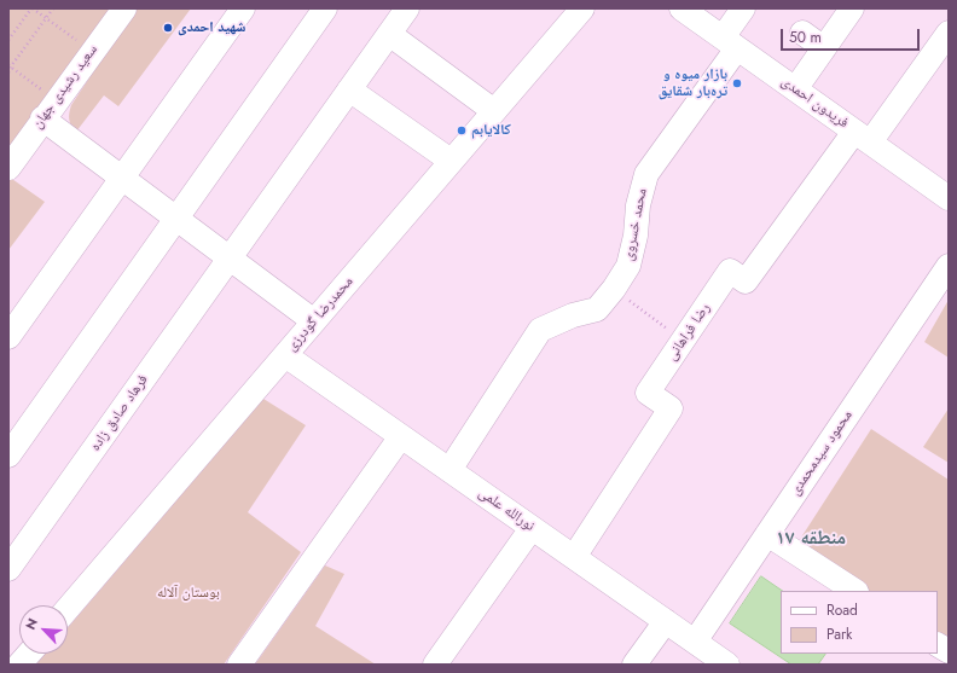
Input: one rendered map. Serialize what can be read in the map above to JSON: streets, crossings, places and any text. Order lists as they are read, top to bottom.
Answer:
{
  "streets": {
    "street": [
      "سعید رشیدی جهان",
      "فریدون احمدی",
      "محمد خسروی",
      "محمدرضا گودرزی",
      "رضا فراهانی",
      "فرهاد صادق زاده",
      "محمود سیدمحمدی",
      "نورالله علمی"
    ]
  },
  "crossings": [
    ["فریدون احمدی", "محمد خسروی"],
    ["فریدون احمدی", "رضا فراهانی"],
    ["محمد خسروی", "نورالله علمی"],
    ["محمدرضا گودرزی", "نورالله علمی"],
    ["رضا فراهانی", "نورالله علمی"],
    ["محمود سیدمحمدی", "نورالله علمی"]
  ],
  "districts": ["منطقه ۱۷"],
  "parks": ["بوستان آلاله"],
  "places": ["شهید احمدی", "بازار میوه و تره‌بار شقایق", "کالایابم"],
  "legend": ["Road", "Park"],
  "scale_bar": "50 m",
  "north": "top left"
}
